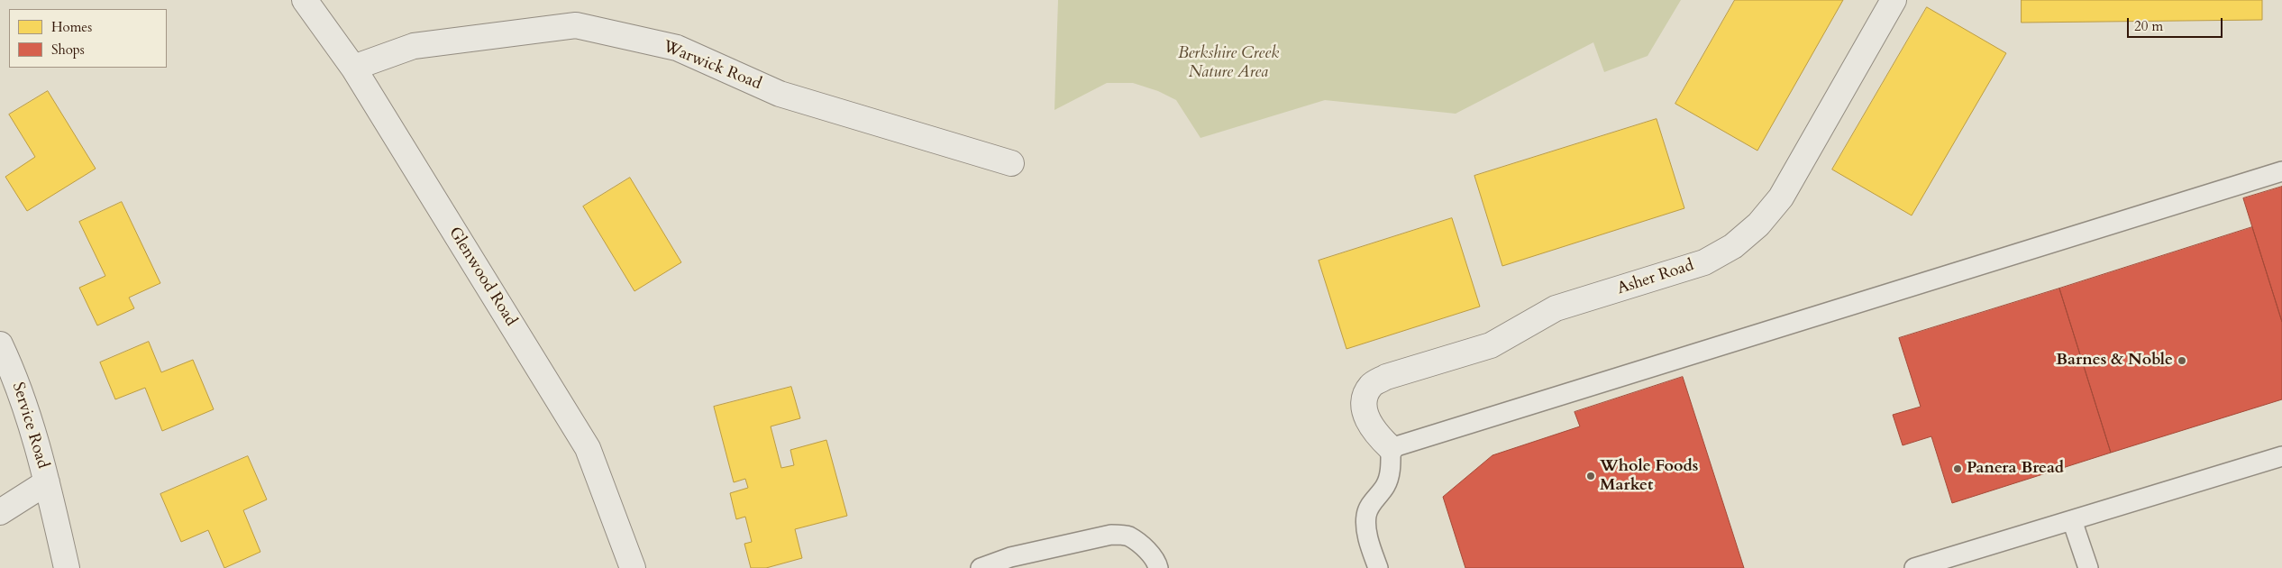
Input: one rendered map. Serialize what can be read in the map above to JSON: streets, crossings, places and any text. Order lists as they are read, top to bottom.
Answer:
{
  "streets": {
    "street": [
      "Warwick Road",
      "Glenwood Road",
      "Asher Road",
      "Service Road"
    ]
  },
  "crossings": [
    ["Warwick Road", "Glenwood Road"]
  ],
  "parks": ["Berkshire Creek Nature Area"],
  "places": ["Barnes & Noble", "Panera Bread", "Whole Foods Market"],
  "legend": ["Homes", "Shops"],
  "scale_bar": "20 m"
}
